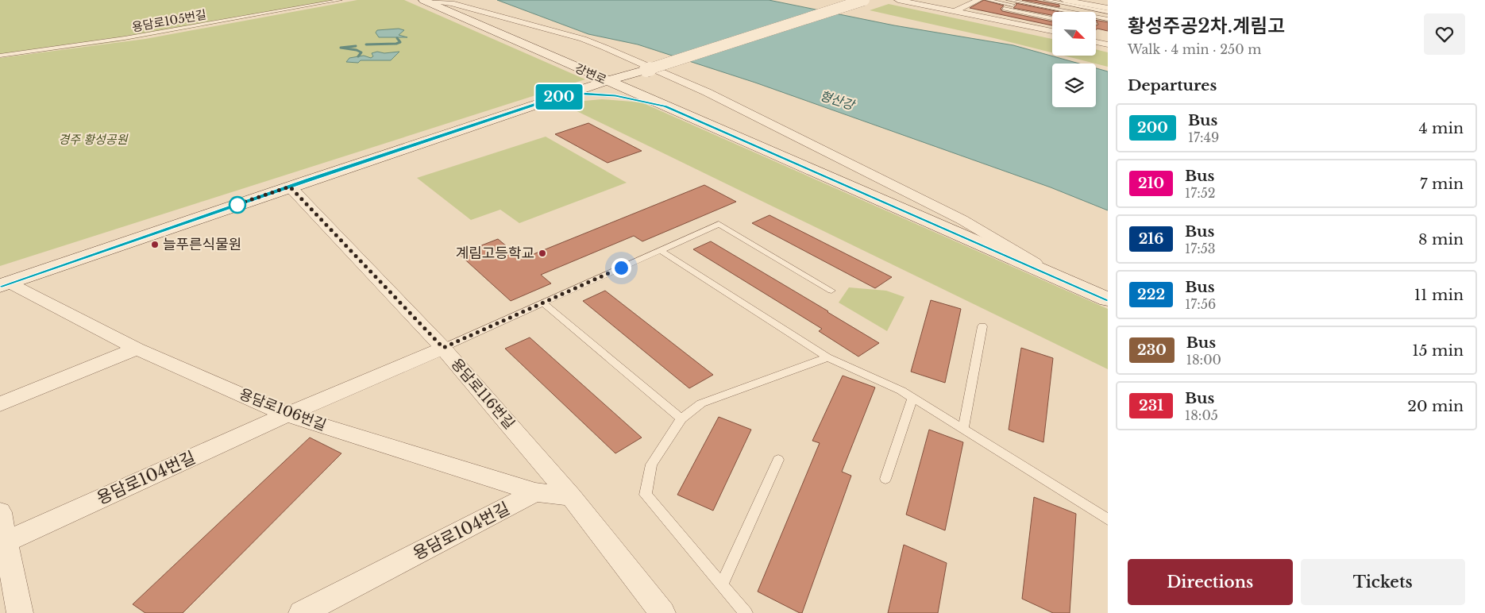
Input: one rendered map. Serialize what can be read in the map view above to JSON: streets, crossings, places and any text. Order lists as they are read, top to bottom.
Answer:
{
  "streets": {
    "main road": ["강변로"],
    "street": ["용담로116번길", "용담로106번길", "용담로104번길"],
    "lane": ["용담로105번길"]
  },
  "crossings": [
    ["용담로116번길", "용담로106번길"],
    ["용담로116번길", "용담로104번길"],
    ["용담로106번길", "용담로104번길"]
  ],
  "water": ["형산강"],
  "parks": ["경주 황성공원"],
  "places": ["늘푸른식물원", "계림고등학교"],
  "lines": ["bus line 200"],
  "north": "bottom right",
  "page": {
    "on_map": "200",
    "heading": [
      ["황성주공2차.계림고", "Walk · 4 min · 250 m"],
      "Departures"
    ],
    "list": [
      {
        "mark": "200",
        "name": "Bus",
        "note": "17:49",
        "value": "4 min"
      },
      {
        "mark": "210",
        "name": "Bus",
        "note": "17:52",
        "value": "7 min"
      },
      {
        "mark": "216",
        "name": "Bus",
        "note": "17:53",
        "value": "8 min"
      },
      {
        "mark": "222",
        "name": "Bus",
        "note": "17:56",
        "value": "11 min"
      },
      {
        "mark": "230",
        "name": "Bus",
        "note": "18:00",
        "value": "15 min"
      },
      {
        "mark": "231",
        "name": "Bus",
        "note": "18:05",
        "value": "20 min"
      }
    ],
    "buttons": ["Directions", "Tickets"]
  }
}
